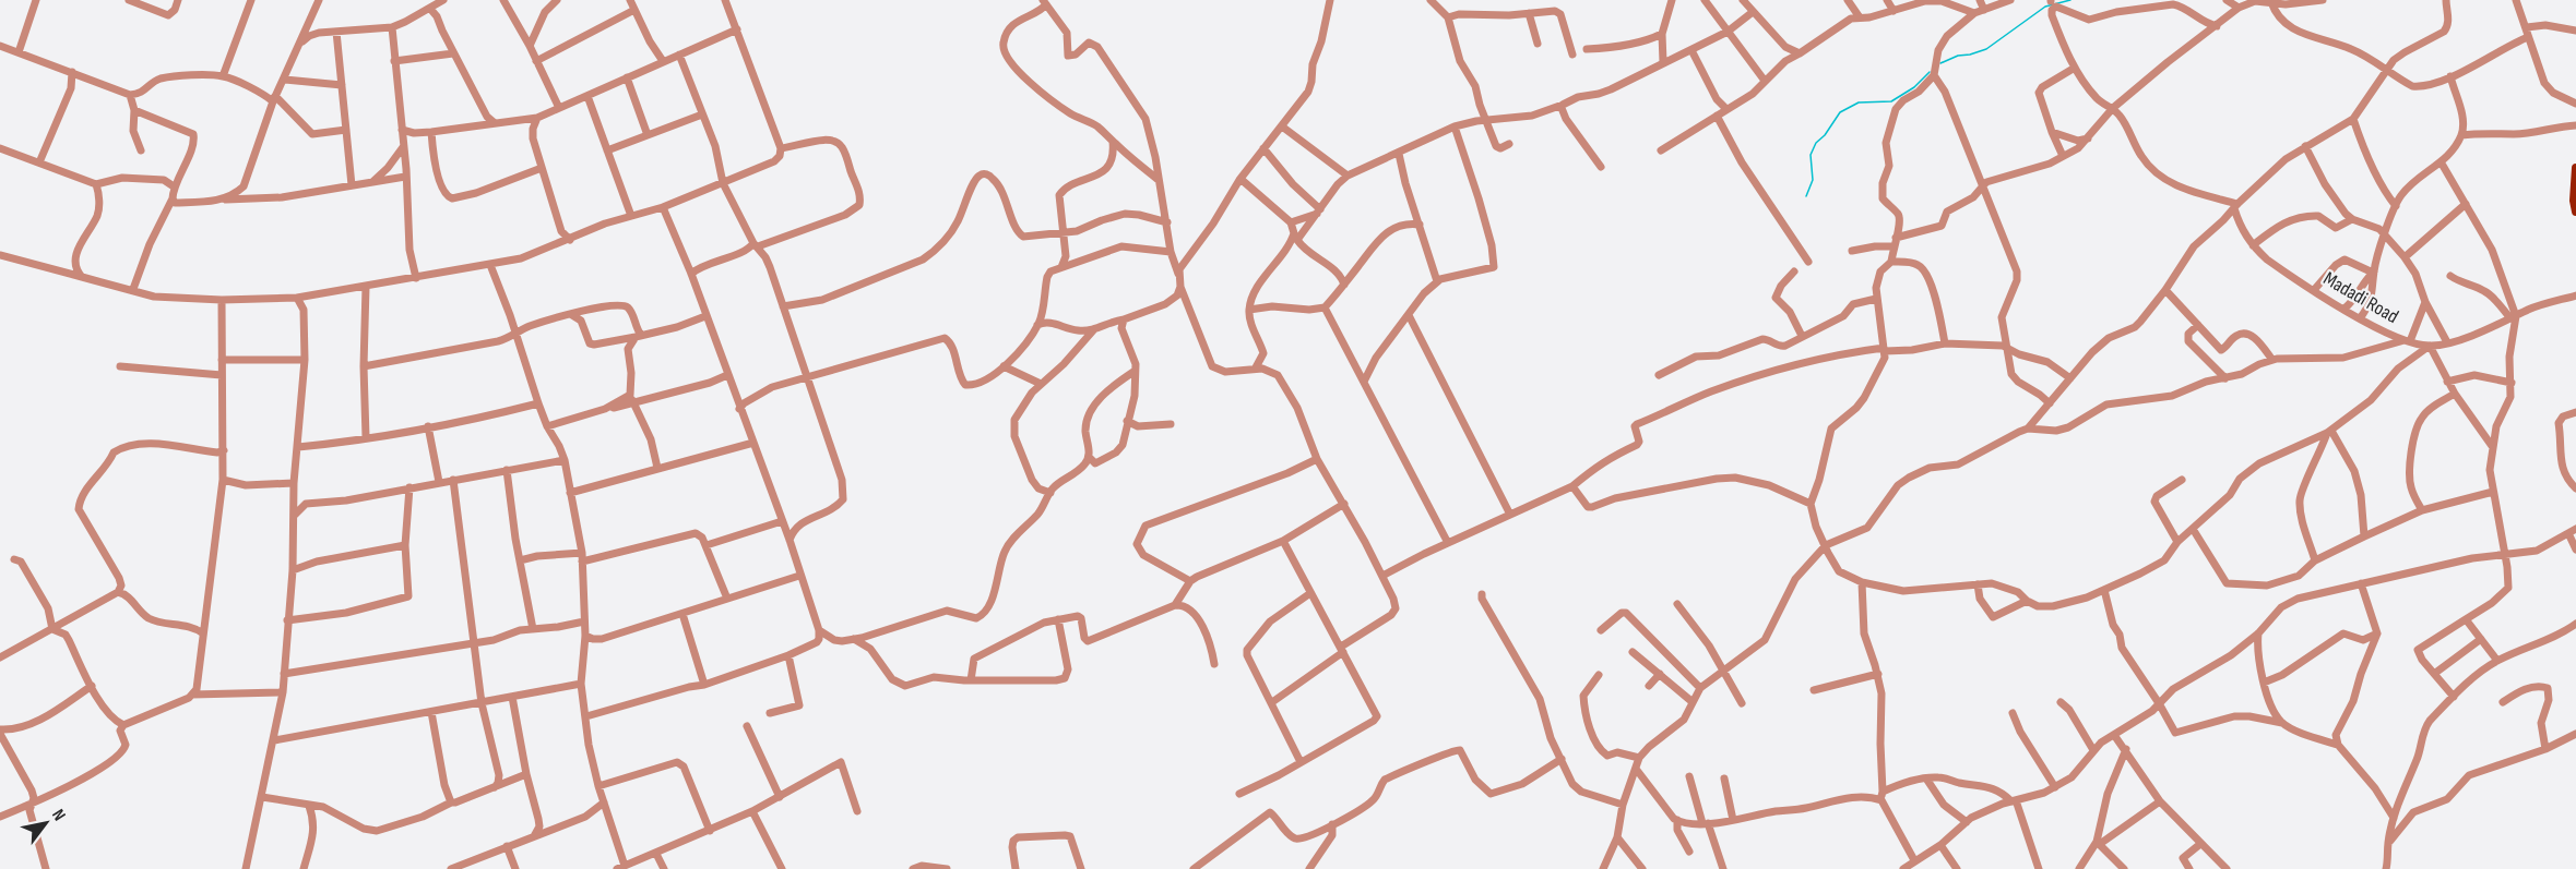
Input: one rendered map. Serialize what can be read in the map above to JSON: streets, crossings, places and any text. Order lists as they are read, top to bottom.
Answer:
{
  "streets": {
    "street": ["Madadi Road"]
  },
  "north": "top right"
}
